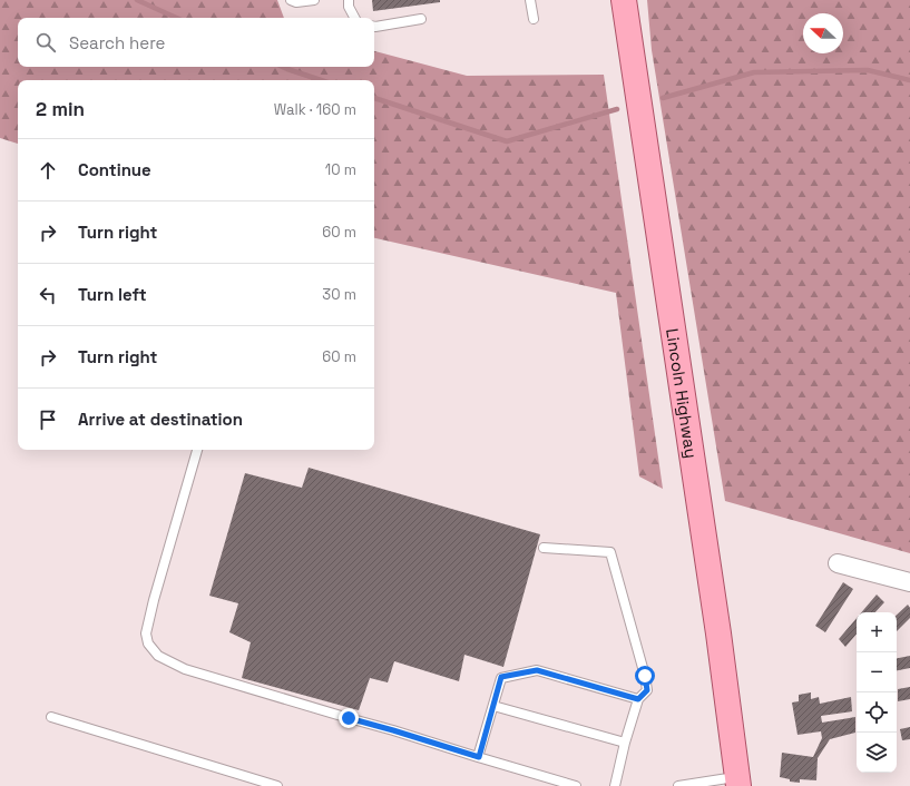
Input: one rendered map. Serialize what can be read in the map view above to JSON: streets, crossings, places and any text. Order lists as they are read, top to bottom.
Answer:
{
  "streets": {
    "main road": ["Lincoln Highway"]
  },
  "north": "left",
  "page": {
    "search": "Search here",
    "heading": ["2 min", "Walk · 160 m"],
    "list": [
      ["Continue", "10 m"],
      ["Turn right", "60 m"],
      ["Turn left", "30 m"],
      ["Turn right", "60 m"],
      "Arrive at destination"
    ],
    "map_buttons": ["+", "−"]
  }
}
